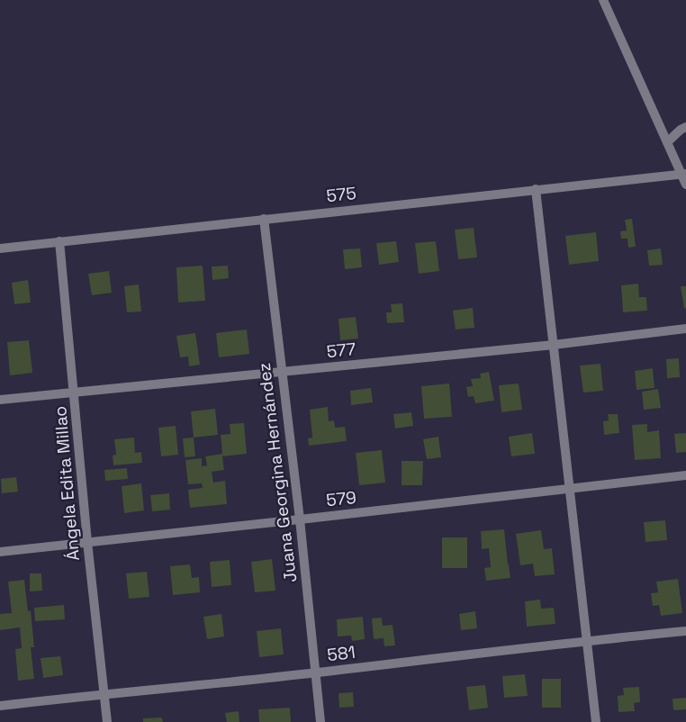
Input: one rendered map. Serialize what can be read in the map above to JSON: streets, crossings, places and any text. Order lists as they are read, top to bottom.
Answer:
{
  "streets": {
    "street": [
      "575",
      "577",
      "Juana Georgina Hernández",
      "Ángela Edita Millao",
      "579",
      "581"
    ]
  },
  "crossings": [
    ["575", "Juana Georgina Hernández"],
    ["575", "Ángela Edita Millao"],
    ["577", "Juana Georgina Hernández"],
    ["577", "Ángela Edita Millao"],
    ["Juana Georgina Hernández", "579"],
    ["Juana Georgina Hernández", "581"],
    ["Ángela Edita Millao", "579"],
    ["Ángela Edita Millao", "581"]
  ]
}
